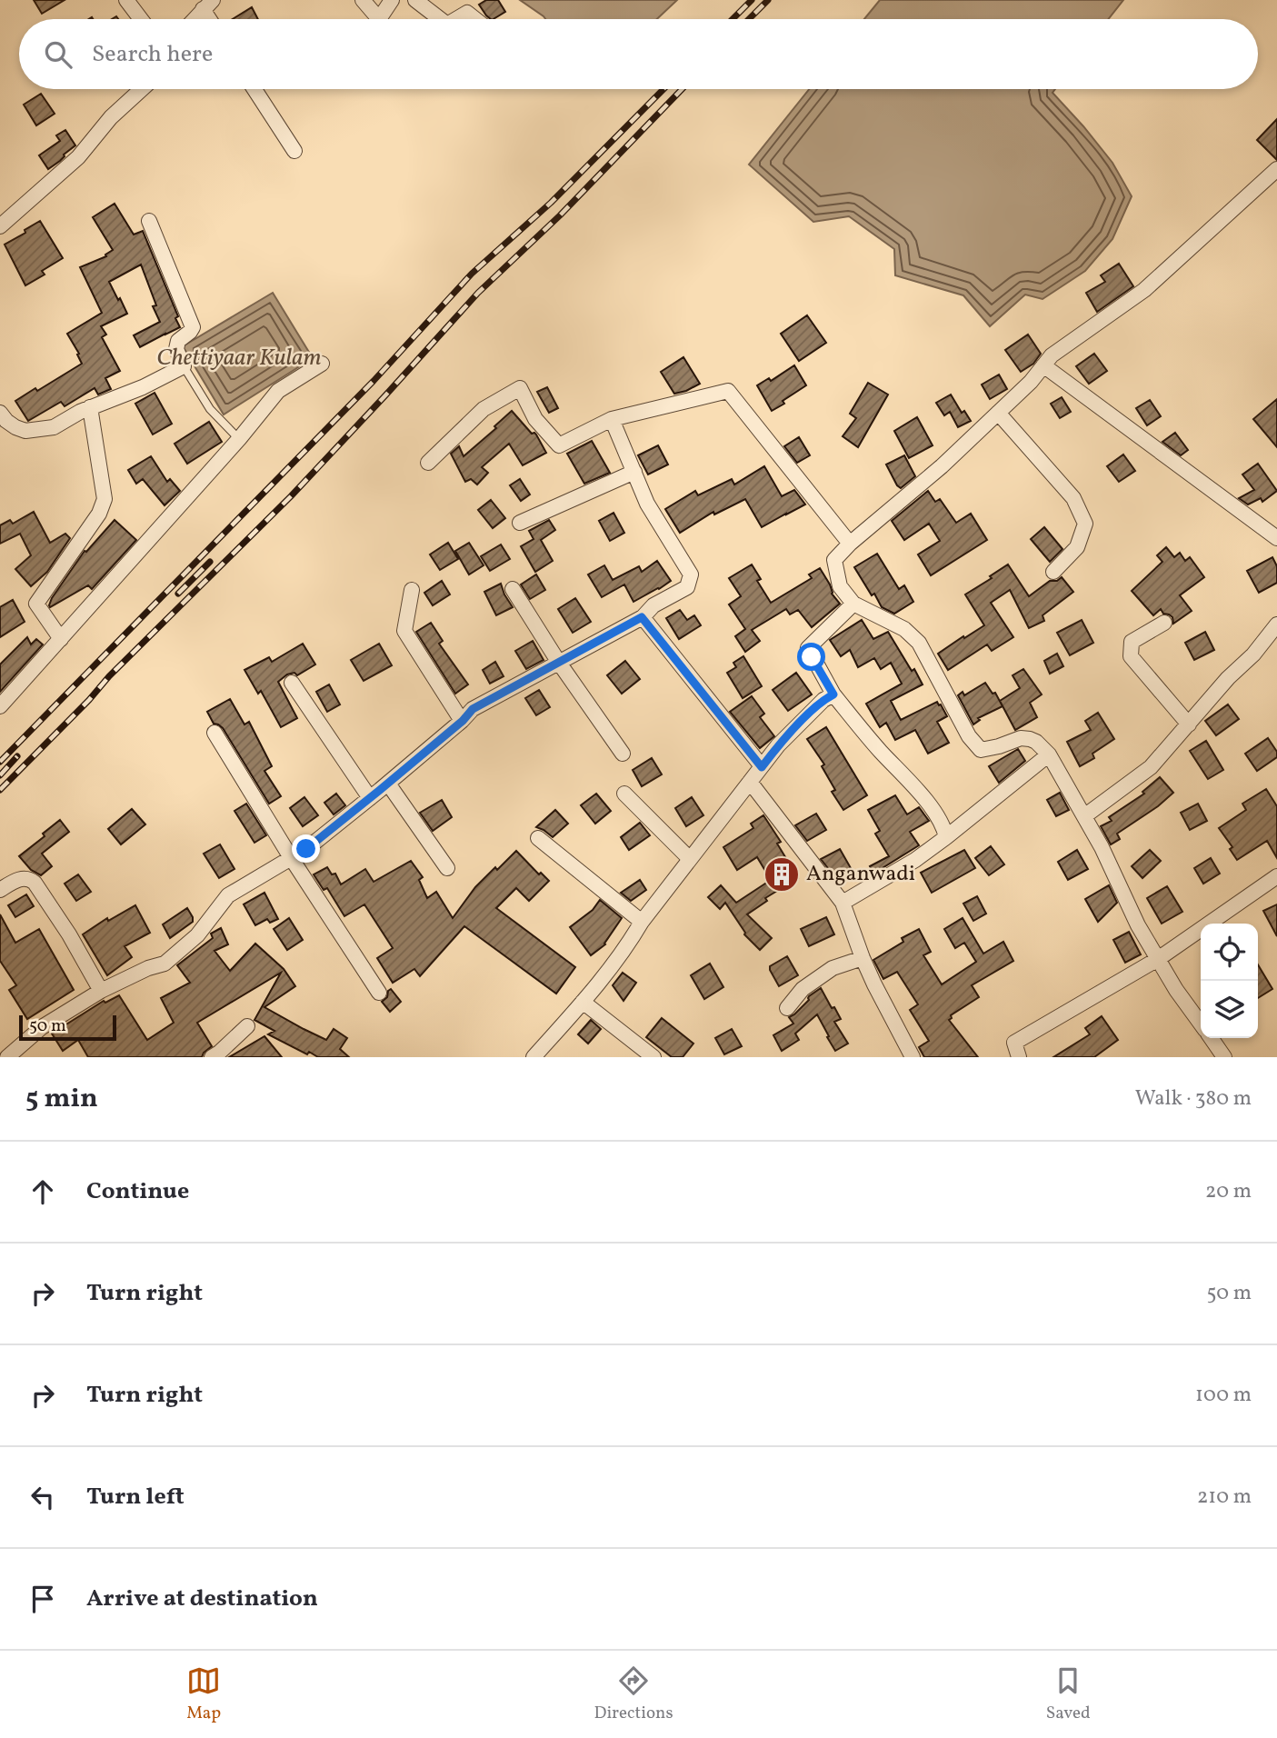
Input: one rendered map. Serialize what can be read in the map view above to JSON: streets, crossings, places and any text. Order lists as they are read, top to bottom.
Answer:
{
  "water": ["Chettiyaar Kulam"],
  "places": {
    "building": ["Anganwadi"]
  },
  "scale_bar": "50 m",
  "page": {
    "search": "Search here",
    "scale": "50 m",
    "heading": ["5 min", "Walk · 380 m"],
    "list": [
      ["Continue", "20 m"],
      ["Turn right", "50 m"],
      ["Turn right", "100 m"],
      ["Turn left", "210 m"],
      "Arrive at destination"
    ],
    "nav": ["Map", "Directions", "Saved"]
  }
}
